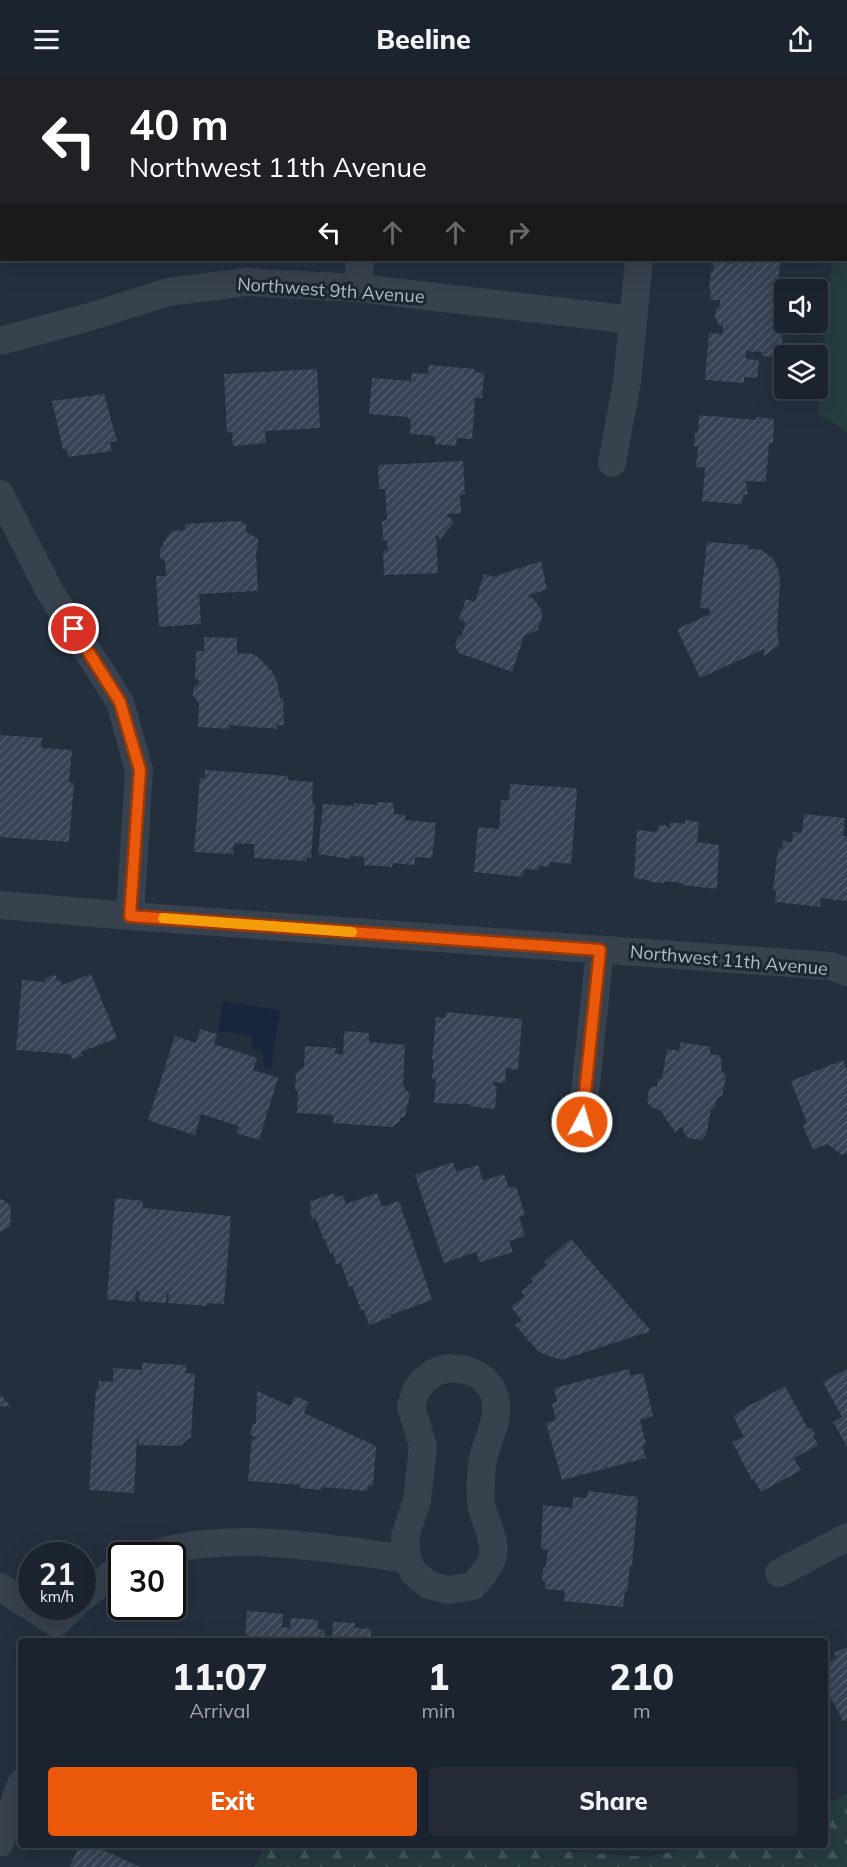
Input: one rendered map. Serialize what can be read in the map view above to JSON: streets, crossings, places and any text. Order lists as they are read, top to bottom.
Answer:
{
  "streets": {
    "street": ["Northwest 9th Avenue", "Northwest 11th Avenue"]
  },
  "page": {
    "header": "Beeline",
    "turn": ["40 m", "Northwest 11th Avenue"],
    "speed": "21 km/h",
    "limit": "30",
    "eta": [
      "11:07",
      "Arrival",
      "1",
      "min",
      "210",
      "m"
    ],
    "buttons": ["Exit", "Share"]
  }
}
